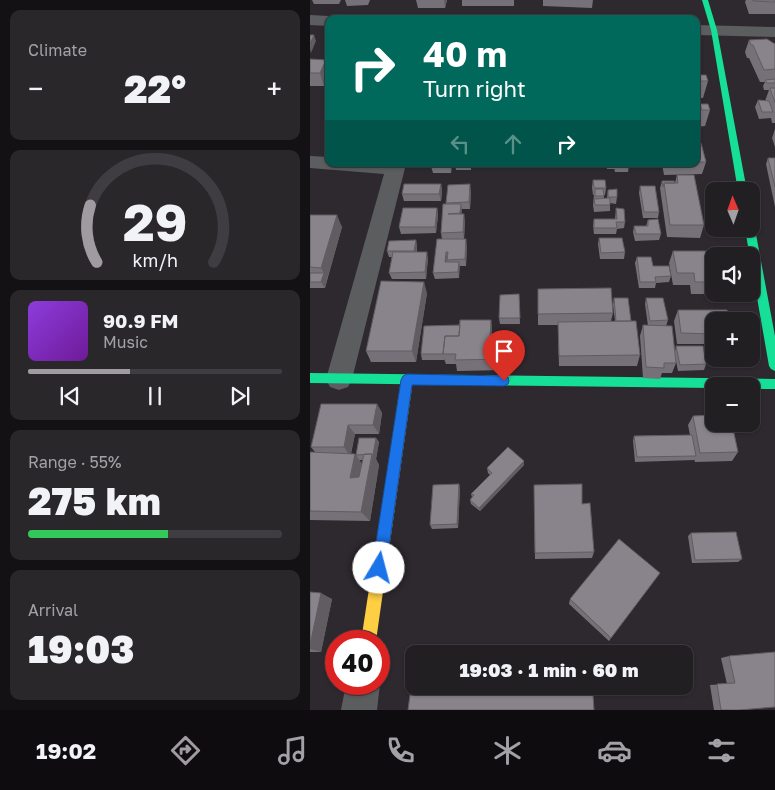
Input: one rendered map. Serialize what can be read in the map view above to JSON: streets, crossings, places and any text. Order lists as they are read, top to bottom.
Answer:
{
  "north": "top",
  "page": {
    "tile": [
      "Climate",
      ["Range · 55%", "275 km"],
      ["Arrival", "19:03"]
    ],
    "turn": ["40 m", "Turn right"],
    "heat": ["−", "22°", "+"],
    "map_buttons": ["+", "−"],
    "song": ["90.9 FM", "Music"],
    "limit": "40",
    "trip": "19:03 · 1 min · 60 m",
    "tabs": "19:02",
    "gauge": ["29", "km/h"]
  }
}
